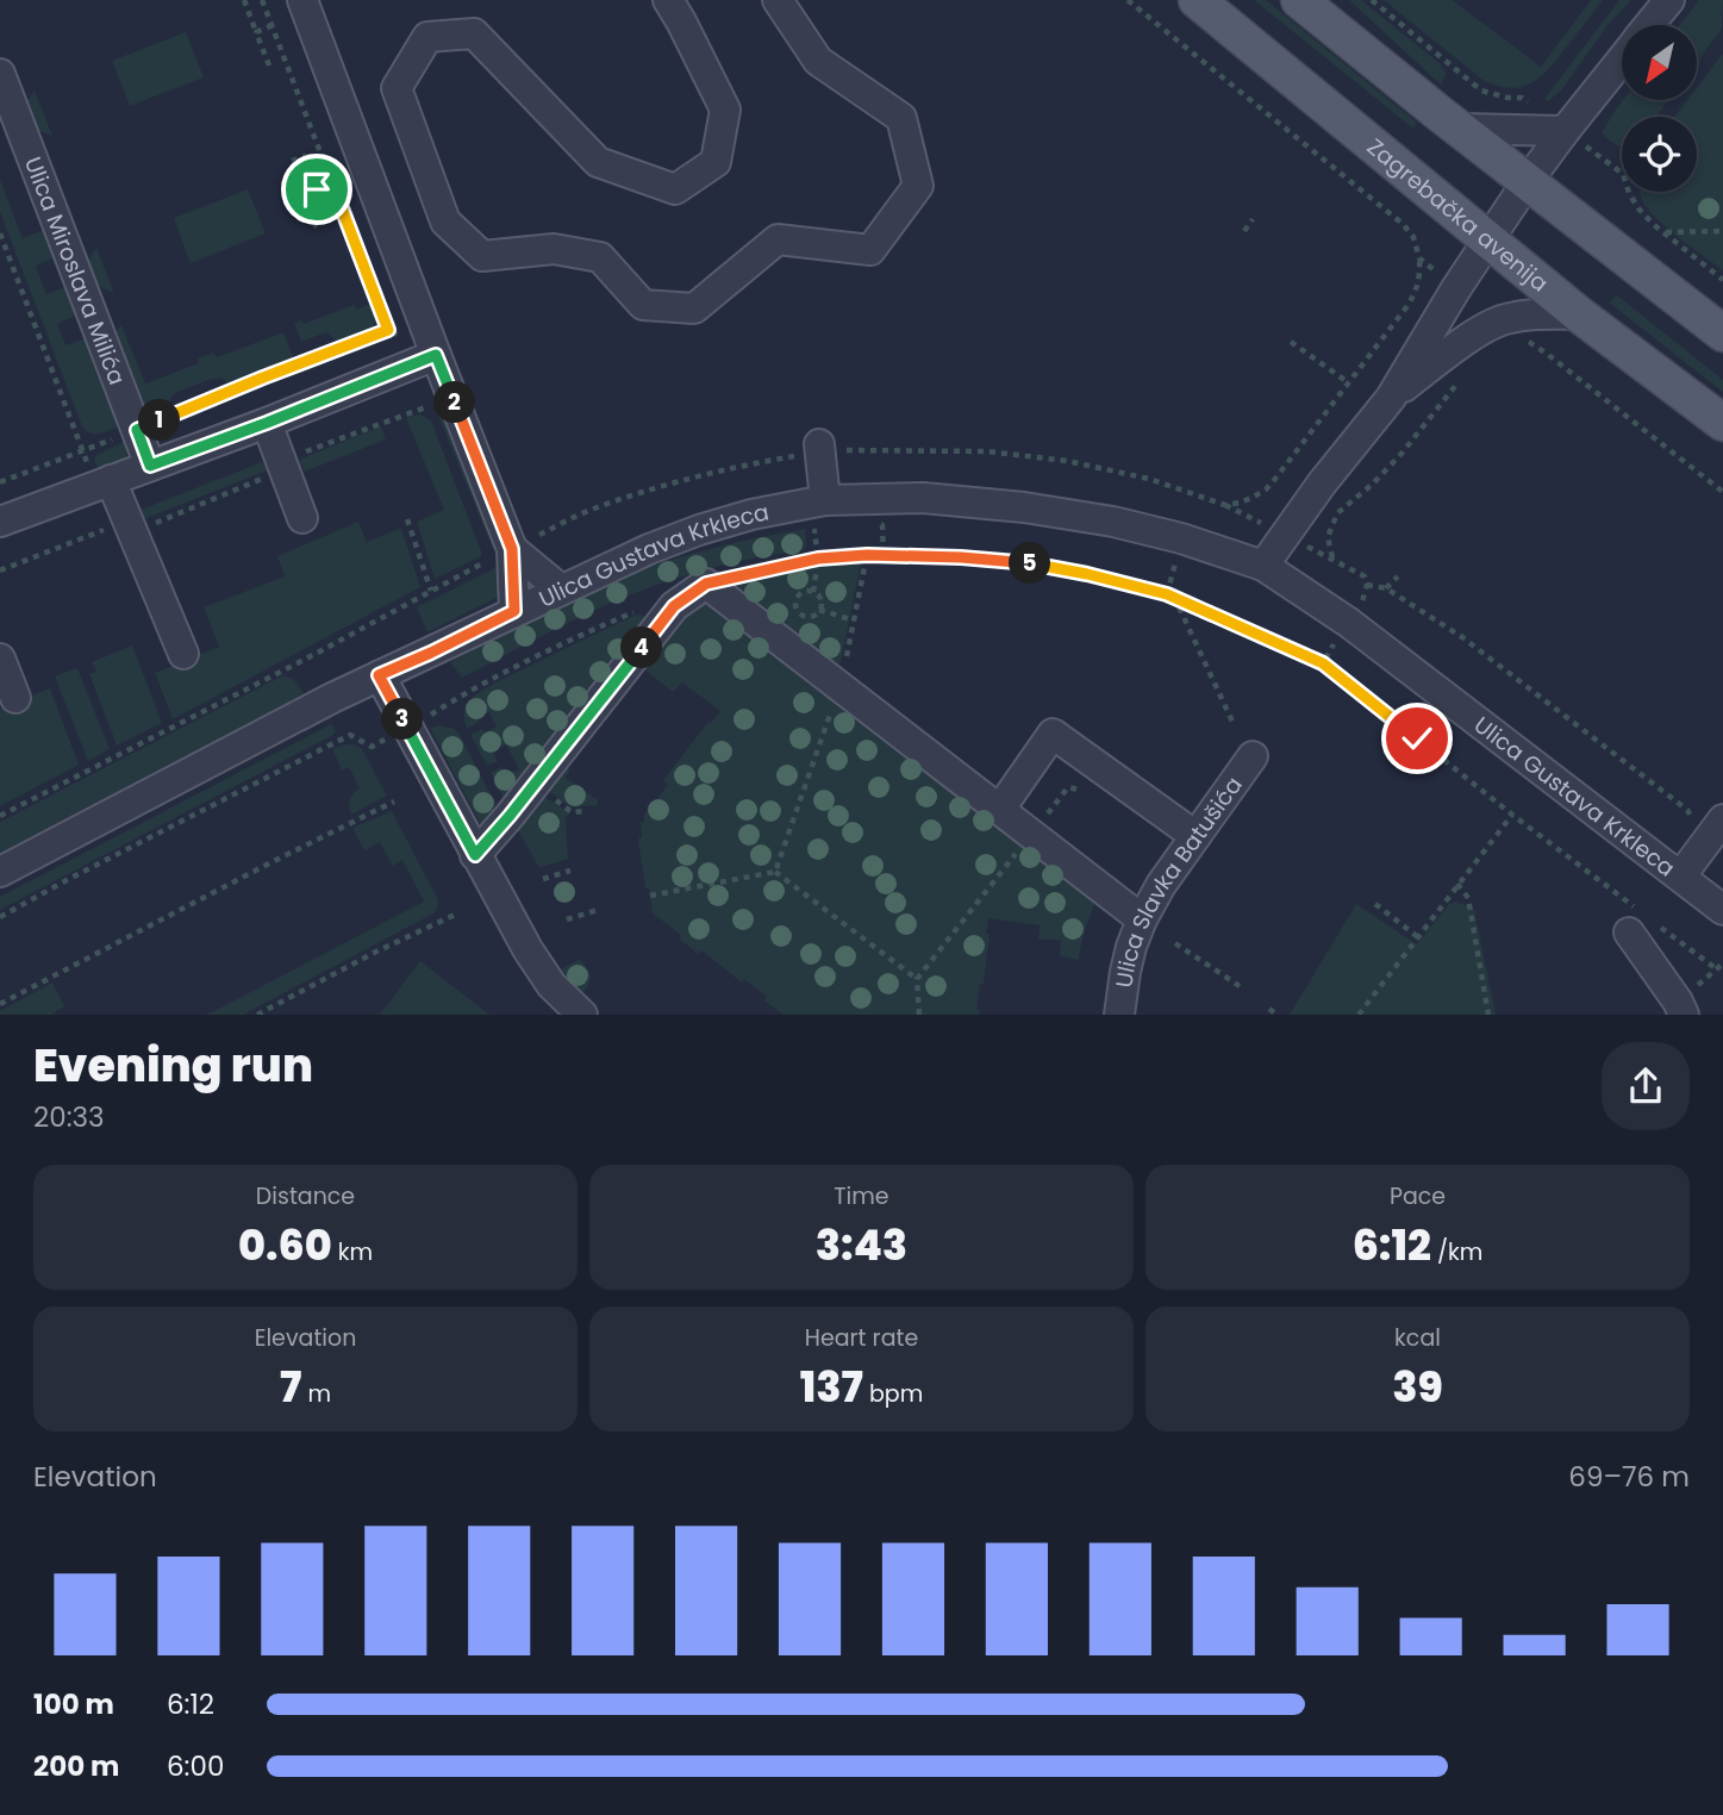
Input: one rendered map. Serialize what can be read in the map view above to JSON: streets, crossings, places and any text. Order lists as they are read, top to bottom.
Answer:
{
  "streets": {
    "main road": ["Zagrebačka avenija"],
    "street": ["Ulica Miroslava Milića", "Ulica Gustava Krkleca", "Ulica Slavka Batušića"]
  },
  "north": "bottom left",
  "page": {
    "pins": [
      "2",
      "1",
      "5",
      "4",
      "3"
    ],
    "heading": ["Evening run", "20:33"],
    "stats": [
      ["Distance", "0.60 km"],
      ["Time", "3:43"],
      ["Pace", "6:12 /km"],
      ["Elevation", "7 m"],
      ["Heart rate", "137 bpm"],
      ["kcal", "39"]
    ],
    "chart": ["Elevation", "69–76 m"],
    "list": [
      {
        "name": "100 m",
        "note": "6:12"
      },
      {
        "name": "200 m",
        "note": "6:00"
      }
    ]
  }
}
